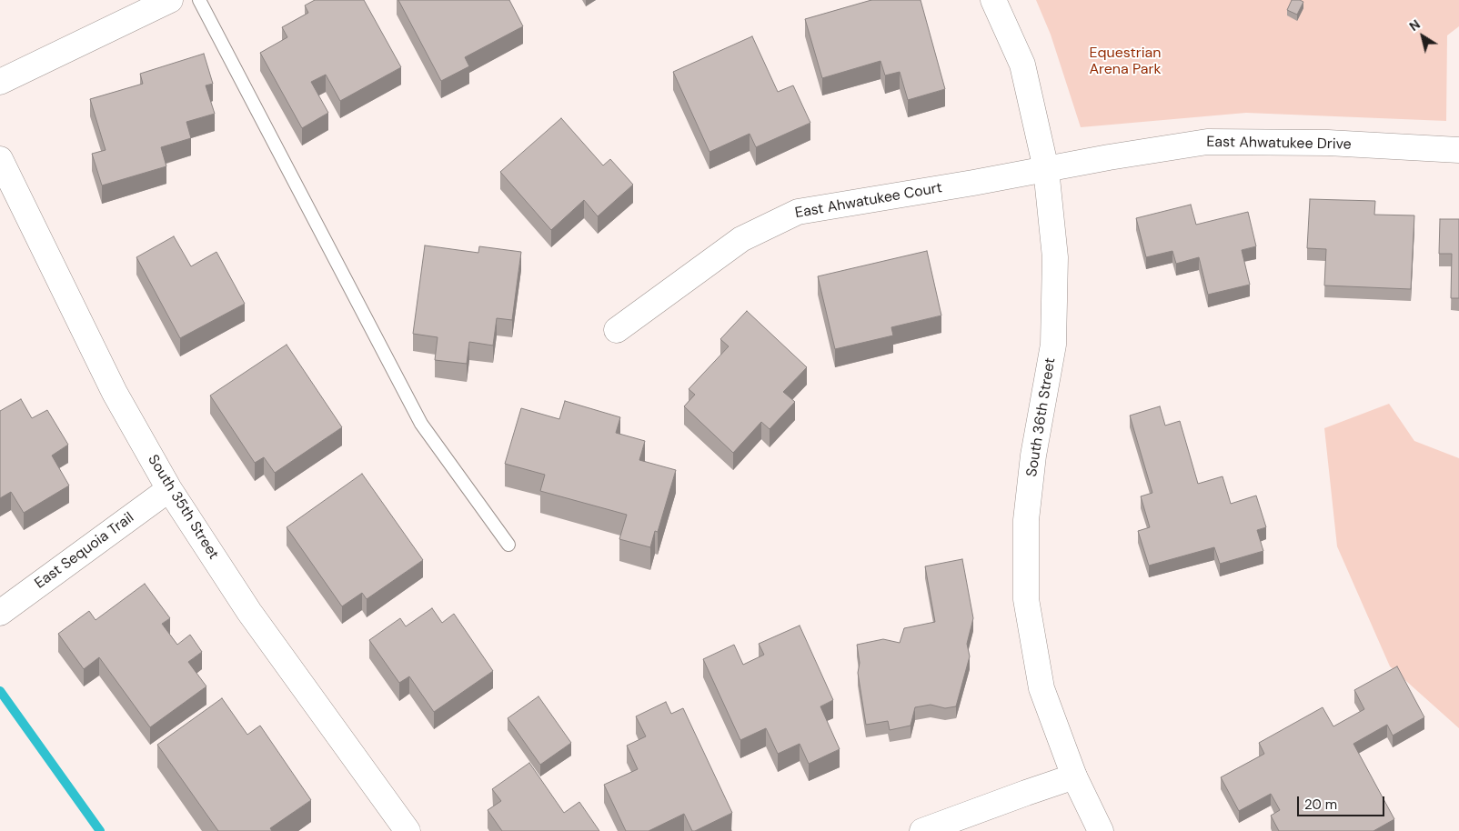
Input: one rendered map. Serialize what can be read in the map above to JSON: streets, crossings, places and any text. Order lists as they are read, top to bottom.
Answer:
{
  "streets": {
    "street": [
      "East Ahwatukee Drive",
      "East Ahwatukee Court",
      "South 36th Street",
      "South 35th Street",
      "East Sequoia Trail"
    ]
  },
  "crossings": [
    ["East Ahwatukee Drive", "East Ahwatukee Court"],
    ["East Ahwatukee Drive", "South 36th Street"],
    ["East Ahwatukee Court", "South 36th Street"],
    ["South 35th Street", "East Sequoia Trail"]
  ],
  "parks": ["Equestrian Arena Park"],
  "scale_bar": "20 m",
  "north": "top left"
}
